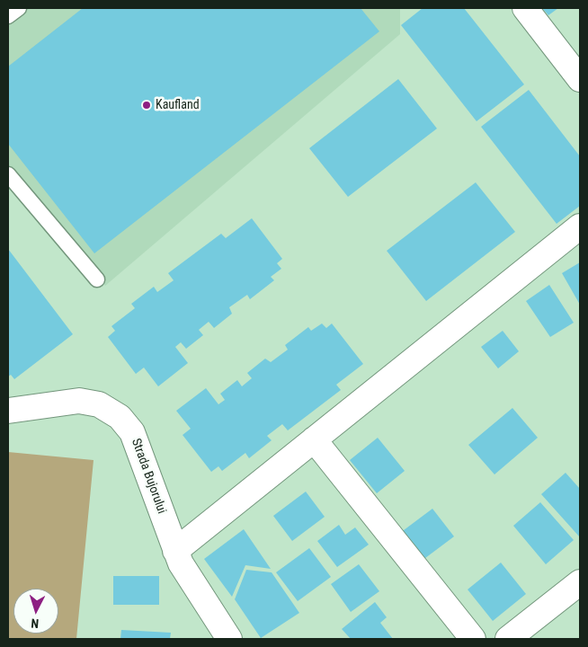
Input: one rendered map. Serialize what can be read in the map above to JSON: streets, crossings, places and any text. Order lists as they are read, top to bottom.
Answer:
{
  "streets": {
    "street": ["Strada Bujorului"]
  },
  "places": ["Kaufland"],
  "north": "bottom"
}
